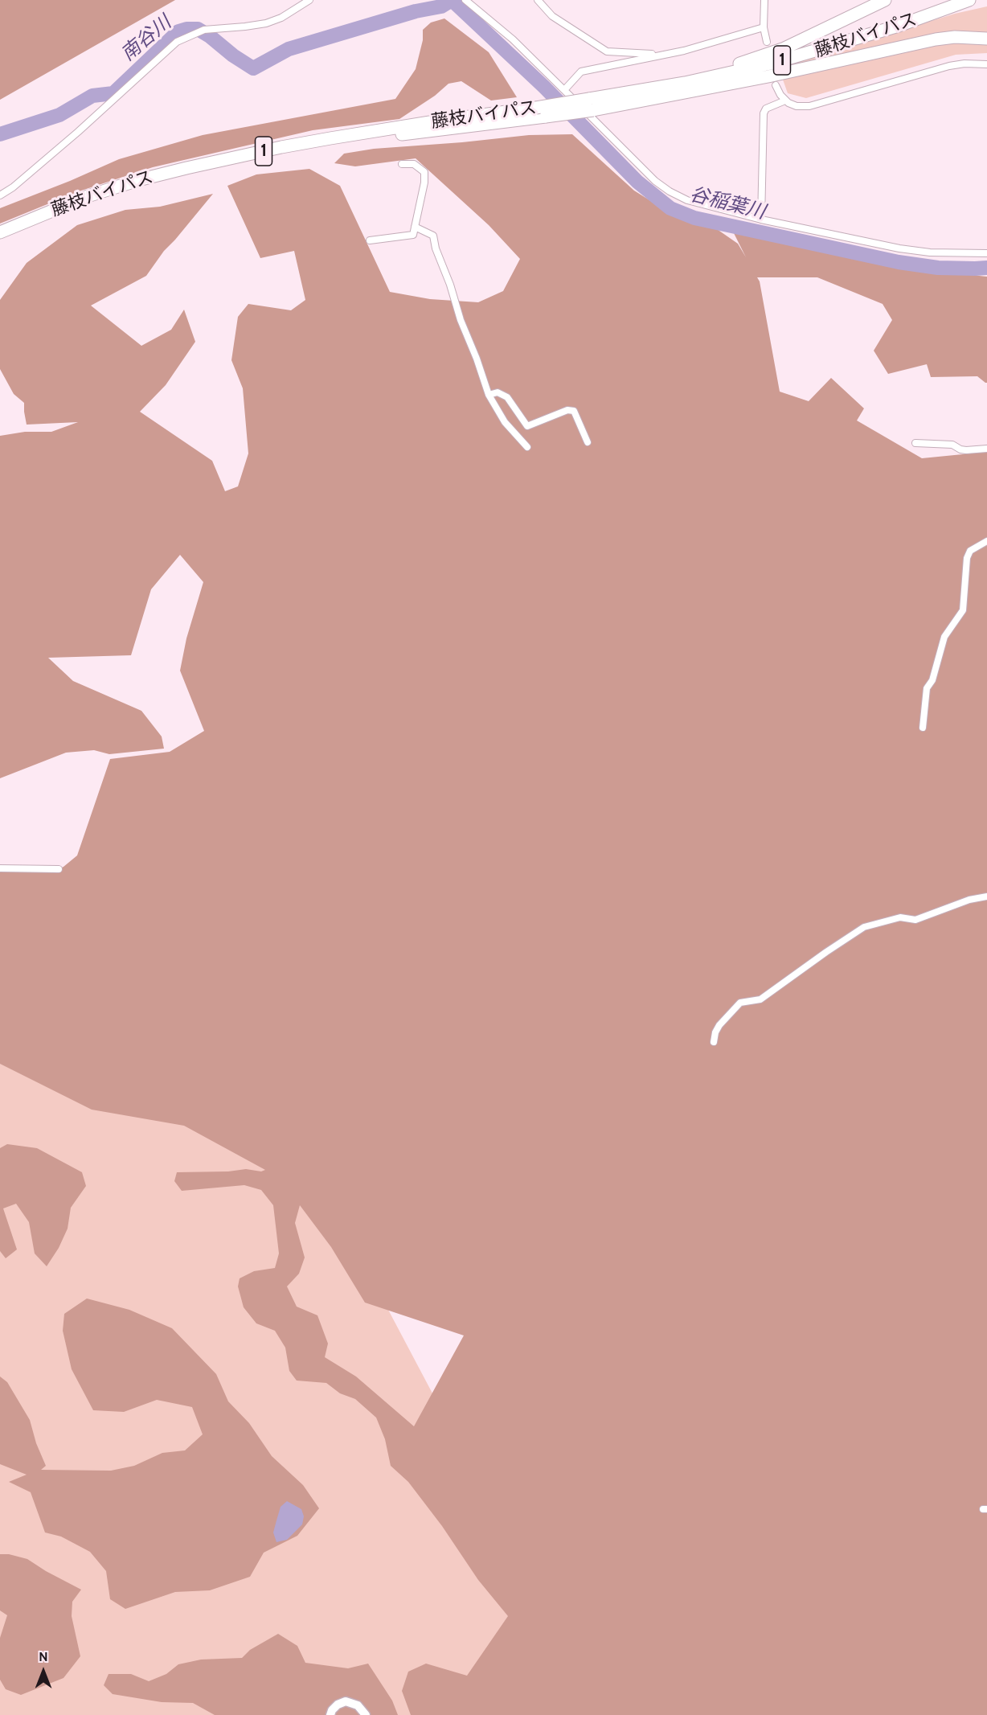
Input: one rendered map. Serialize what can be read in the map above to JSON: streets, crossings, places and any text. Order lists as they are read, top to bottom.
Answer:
{
  "streets": {
    "highway": ["藤枝バイパス", "1"]
  },
  "crossings": [
    ["藤枝バイパス", "1"]
  ],
  "water": ["南谷川", "谷稲葉川"],
  "north": "top"
}
